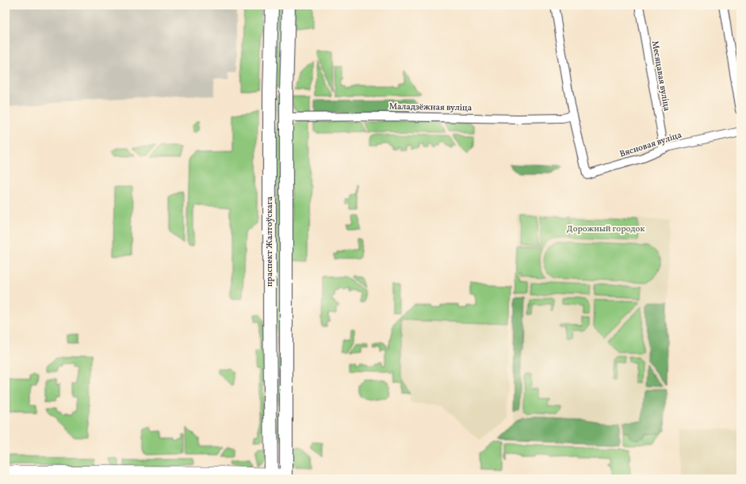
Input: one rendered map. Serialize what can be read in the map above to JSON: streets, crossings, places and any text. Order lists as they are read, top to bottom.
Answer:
{
  "streets": {
    "main road": ["праспект Жалтоўскага"],
    "street": ["Месяцавая вуліца", "Маладзёжная вуліца", "Вясновая вуліца"]
  },
  "crossings": [
    ["Месяцавая вуліца", "Вясновая вуліца"],
    ["Маладзёжная вуліца", "Вясновая вуліца"],
    ["Маладзёжная вуліца", "праспект Жалтоўскага"]
  ],
  "parks": ["Дорожный городок"]
}
